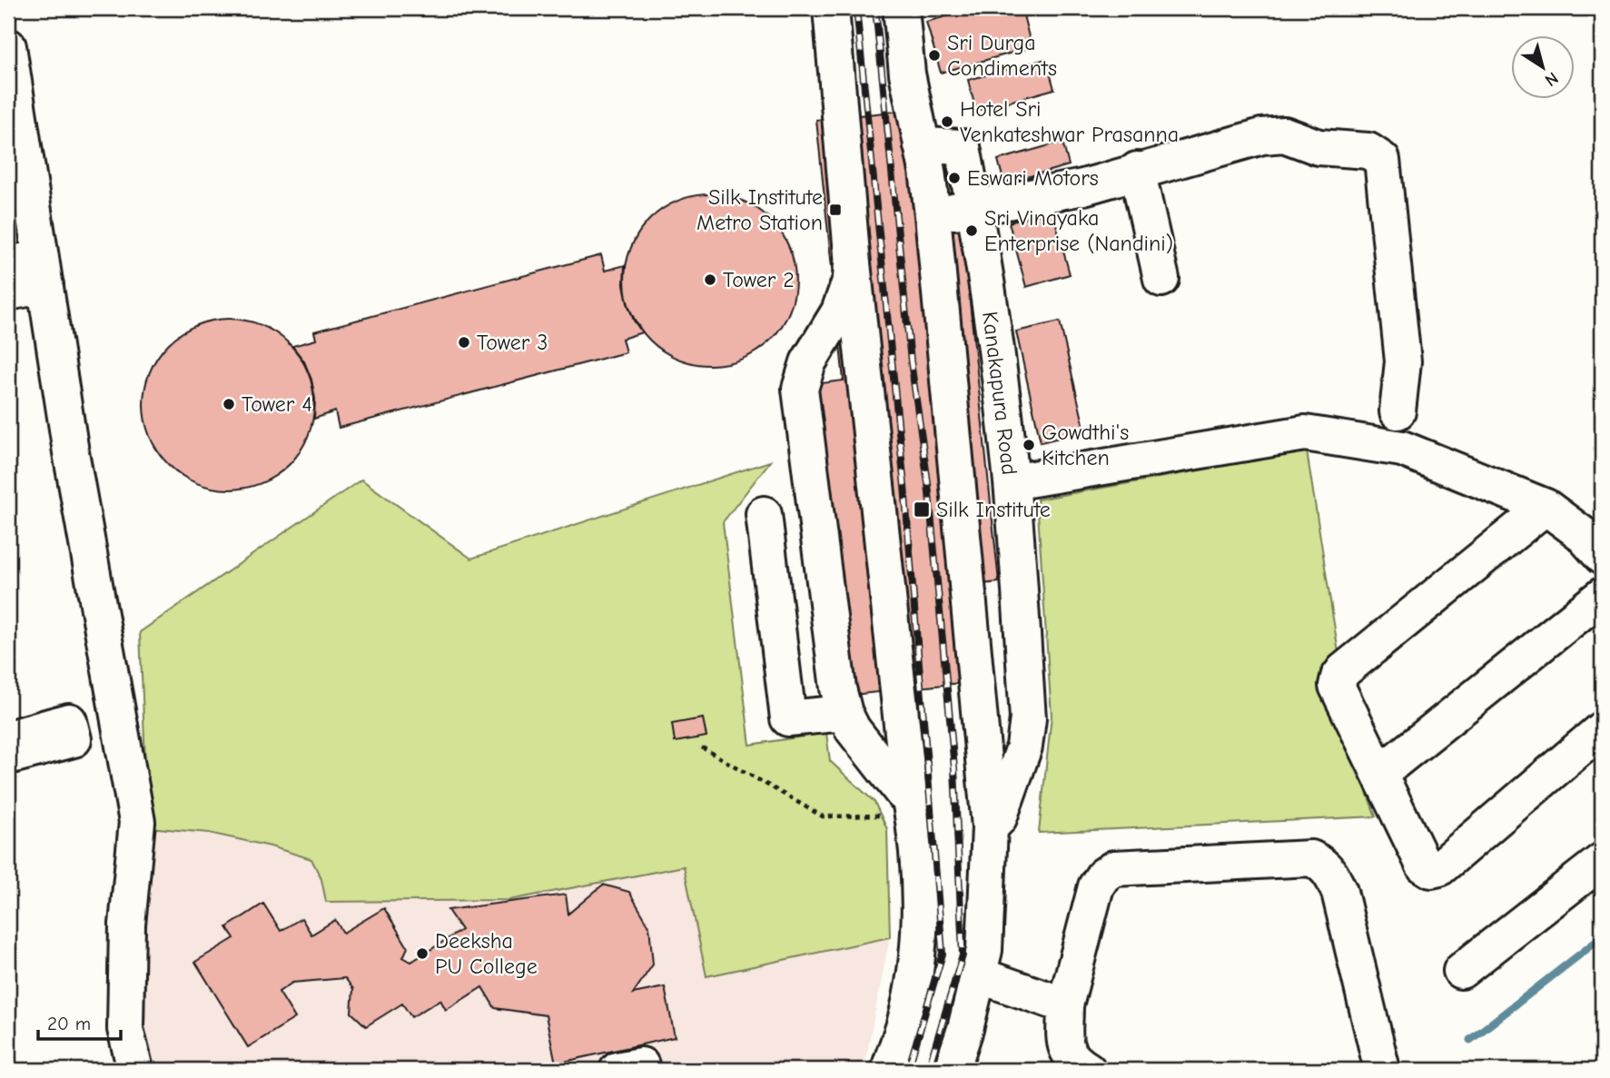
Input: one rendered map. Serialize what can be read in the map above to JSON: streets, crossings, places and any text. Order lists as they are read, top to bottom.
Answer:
{
  "streets": {
    "main road": ["Kanakapura Road"]
  },
  "places": {
    "other": [
      "Sri Durga Condiments",
      "Hotel Sri Venkateshwar Prasanna",
      "Eswari Motors",
      "Sri Vinayaka Enterprise (Nandini)",
      "Tower 2",
      "Tower 3",
      "Tower 4",
      "Gowdthi's Kitchen",
      "Deeksha PU College"
    ],
    "transit": ["Silk Institute Metro Station", "Silk Institute"]
  },
  "scale_bar": "20 m",
  "north": "bottom right"
}
